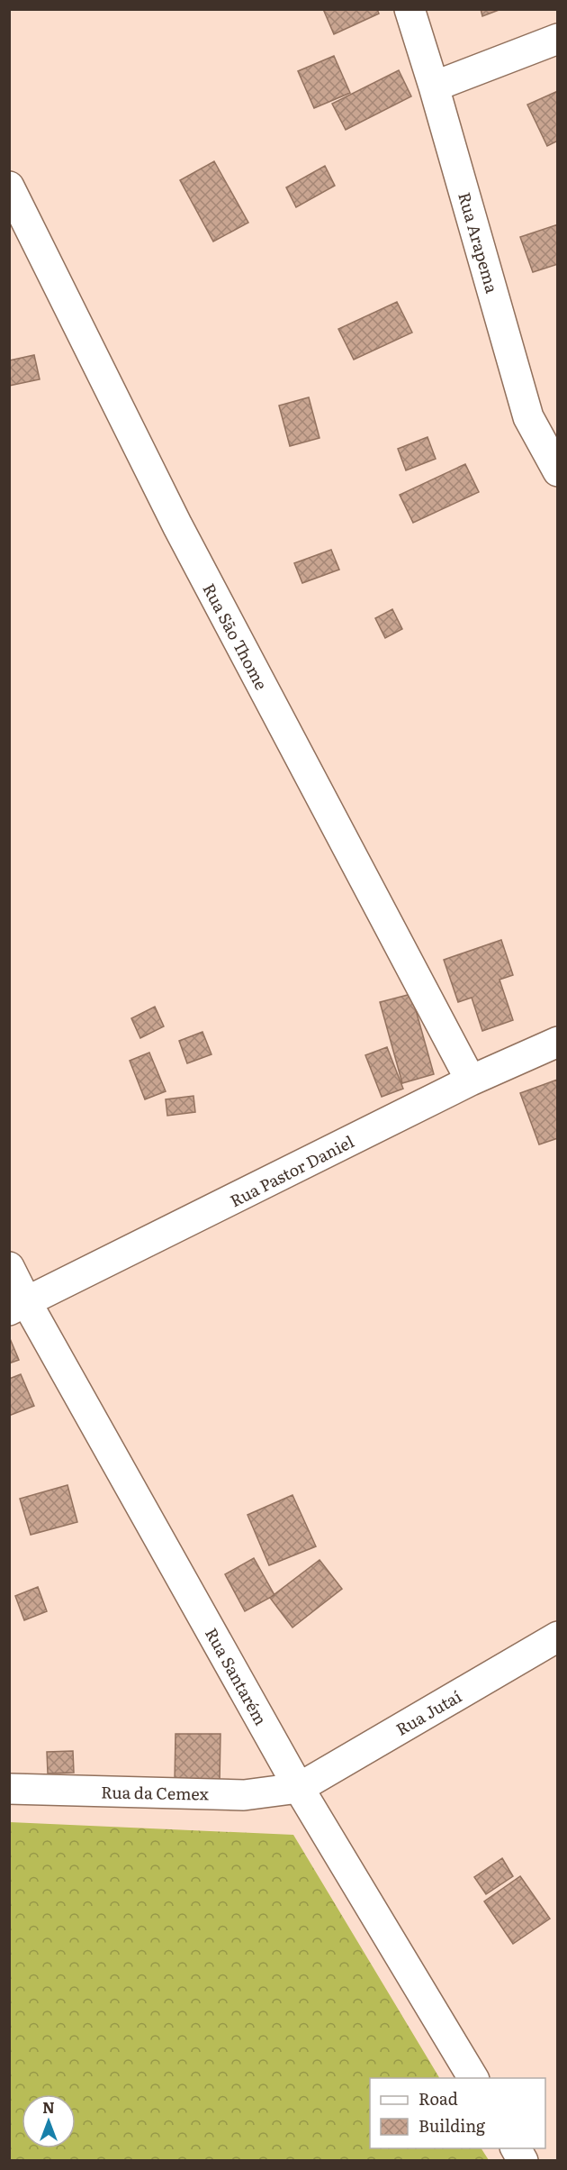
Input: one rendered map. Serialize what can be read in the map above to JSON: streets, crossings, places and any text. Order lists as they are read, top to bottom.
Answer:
{
  "streets": {
    "street": [
      "Rua Arapema",
      "Rua São Thome",
      "Rua Pastor Daniel",
      "Rua Santarém",
      "Rua Jutaí",
      "Rua da Cemex"
    ]
  },
  "crossings": [
    ["Rua São Thome", "Rua Pastor Daniel"],
    ["Rua Pastor Daniel", "Rua Santarém"],
    ["Rua Santarém", "Rua Jutaí"],
    ["Rua Santarém", "Rua da Cemex"],
    ["Rua Jutaí", "Rua da Cemex"]
  ],
  "legend": ["Road", "Building"],
  "north": "top"
}
